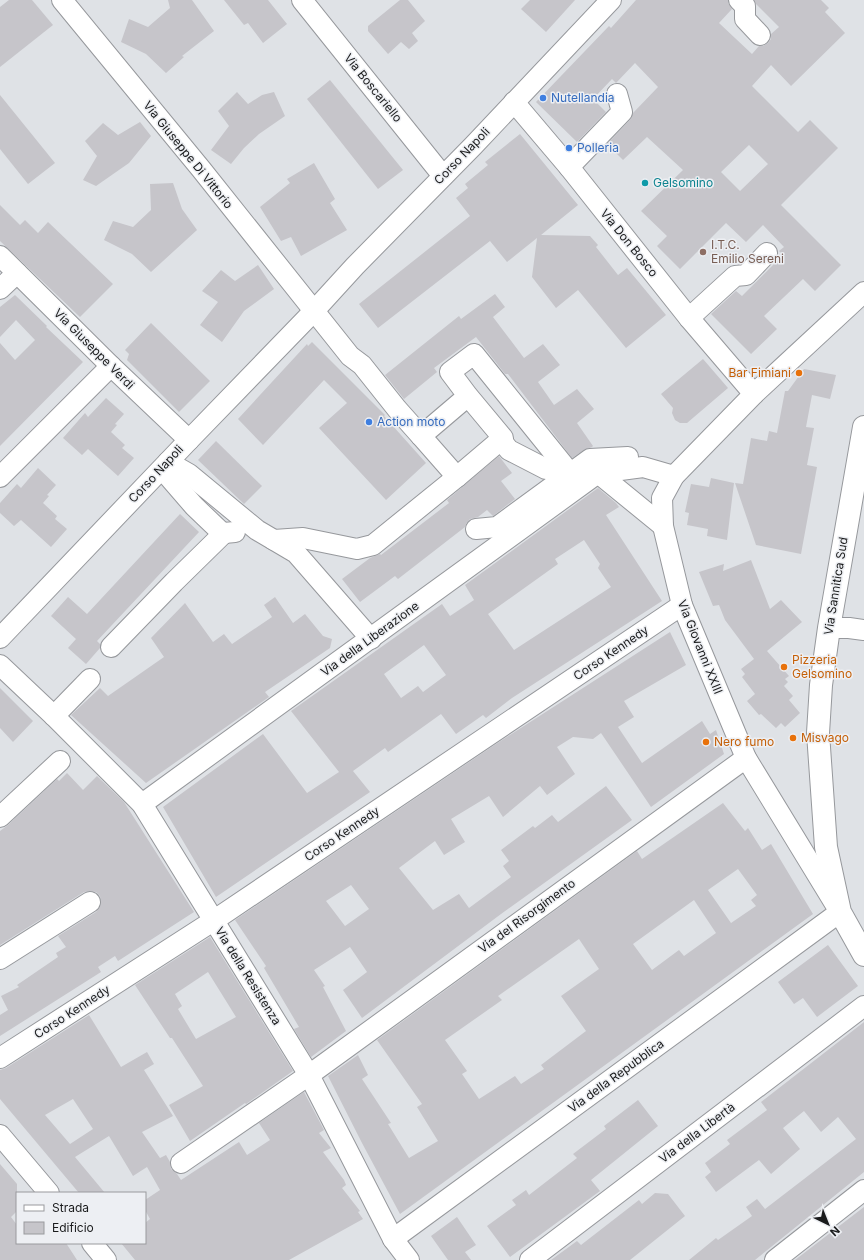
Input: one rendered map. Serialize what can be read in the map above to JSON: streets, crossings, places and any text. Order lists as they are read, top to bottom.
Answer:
{
  "streets": {
    "main road": ["Via Sannitica Sud"],
    "street": [
      "Via Boscariello",
      "Via Giuseppe Di Vittorio",
      "Corso Napoli",
      "Via Don Bosco",
      "Via Giuseppe Verdi",
      "Via della Liberazione",
      "Via Giovanni XXIII",
      "Corso Kennedy",
      "Via del Risorgimento",
      "Via della Resistenza",
      "Via della Repubblica",
      "Via della Libertà"
    ]
  },
  "crossings": [
    ["Via Boscariello", "Corso Napoli"],
    ["Via Giuseppe Di Vittorio", "Corso Napoli"],
    ["Corso Napoli", "Via Don Bosco"],
    ["Corso Napoli", "Via Giuseppe Verdi"],
    ["Via Don Bosco", "Via Giovanni XXIII"],
    ["Via Sannitica Sud", "Via Giovanni XXIII"],
    ["Via Sannitica Sud", "Via della Repubblica"],
    ["Via della Liberazione", "Via Giovanni XXIII"],
    ["Via della Liberazione", "Via della Resistenza"],
    ["Via Giovanni XXIII", "Corso Kennedy"],
    ["Via Giovanni XXIII", "Via del Risorgimento"],
    ["Via Giovanni XXIII", "Via della Repubblica"],
    ["Corso Kennedy", "Via della Resistenza"],
    ["Via del Risorgimento", "Via della Resistenza"],
    ["Via della Resistenza", "Via della Repubblica"]
  ],
  "places": [
    "Nutellandia",
    "Polleria",
    "Gelsomino",
    "I.T.C. Emilio Sereni",
    "Bar Fimiani",
    "Action moto",
    "Pizzeria Gelsomino",
    "Misvago",
    "Nero fumo"
  ],
  "legend": ["Strada", "Edificio"],
  "north": "bottom right"
}
